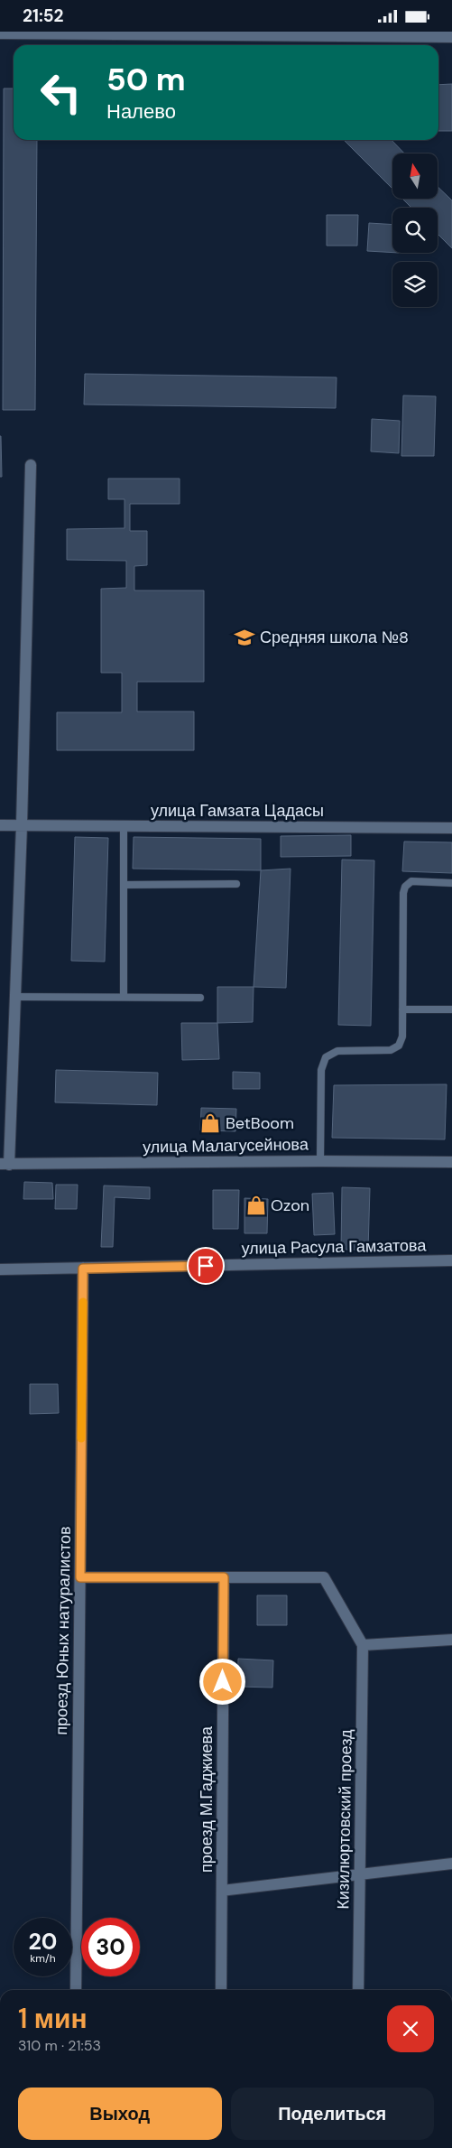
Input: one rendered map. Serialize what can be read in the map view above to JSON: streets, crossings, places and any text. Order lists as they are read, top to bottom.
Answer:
{
  "streets": {
    "street": [
      "улица Гамзата Цадасы",
      "улица Малагусейнова",
      "улица Расула Гамзатова",
      "проезд Юных натуралистов",
      "проезд М.Гаджиева",
      "Кизилюртовский проезд"
    ]
  },
  "crossings": [
    ["улица Расула Гамзатова", "проезд Юных натуралистов"]
  ],
  "places": {
    "school or university": ["Средняя школа №8"],
    "shop": ["BetBoom", "Ozon"]
  },
  "north": "top",
  "page": {
    "status": "21:52",
    "turn": ["50 m", "Налево"],
    "speed": "20 km/h",
    "limit": "30",
    "heading": ["1 мин", "310 m · 21:53"],
    "buttons": ["Выход", "Поделиться"]
  }
}
